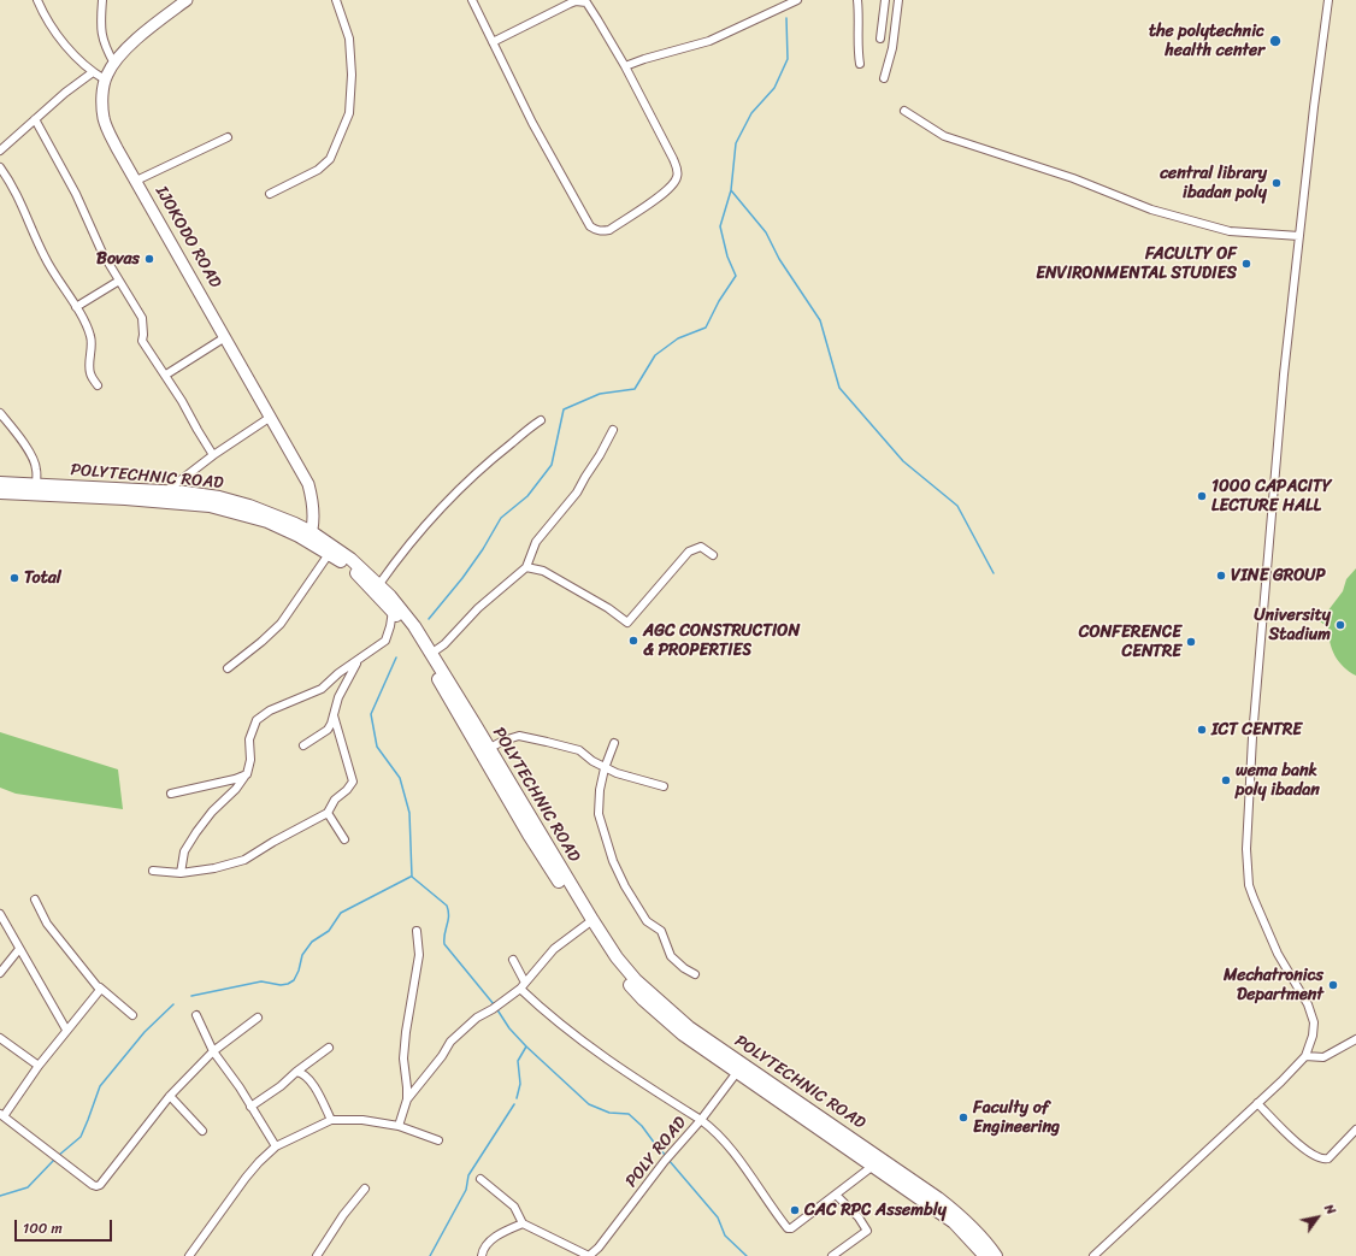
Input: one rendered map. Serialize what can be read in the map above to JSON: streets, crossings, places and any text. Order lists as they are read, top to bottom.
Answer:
{
  "streets": {
    "main road": ["IJOKODO ROAD", "POLYTECHNIC ROAD"],
    "street": ["POLY ROAD"]
  },
  "crossings": [
    ["IJOKODO ROAD", "POLYTECHNIC ROAD"],
    ["POLYTECHNIC ROAD", "POLY ROAD"]
  ],
  "places": [
    "the polytechnic health center",
    "central library ibadan poly",
    "Bovas",
    "FACULTY OF ENVIRONMENTAL STUDIES",
    "1000 CAPACITY LECTURE HALL",
    "VINE GROUP",
    "Total",
    "University Stadium",
    "AGC CONSTRUCTION & PROPERTIES",
    "CONFERENCE CENTRE",
    "ICT CENTRE",
    "wema bank poly ibadan",
    "Mechatronics Department",
    "Faculty of Engineering",
    "CAC RPC Assembly"
  ],
  "scale_bar": "100 m",
  "north": "top right"
}
